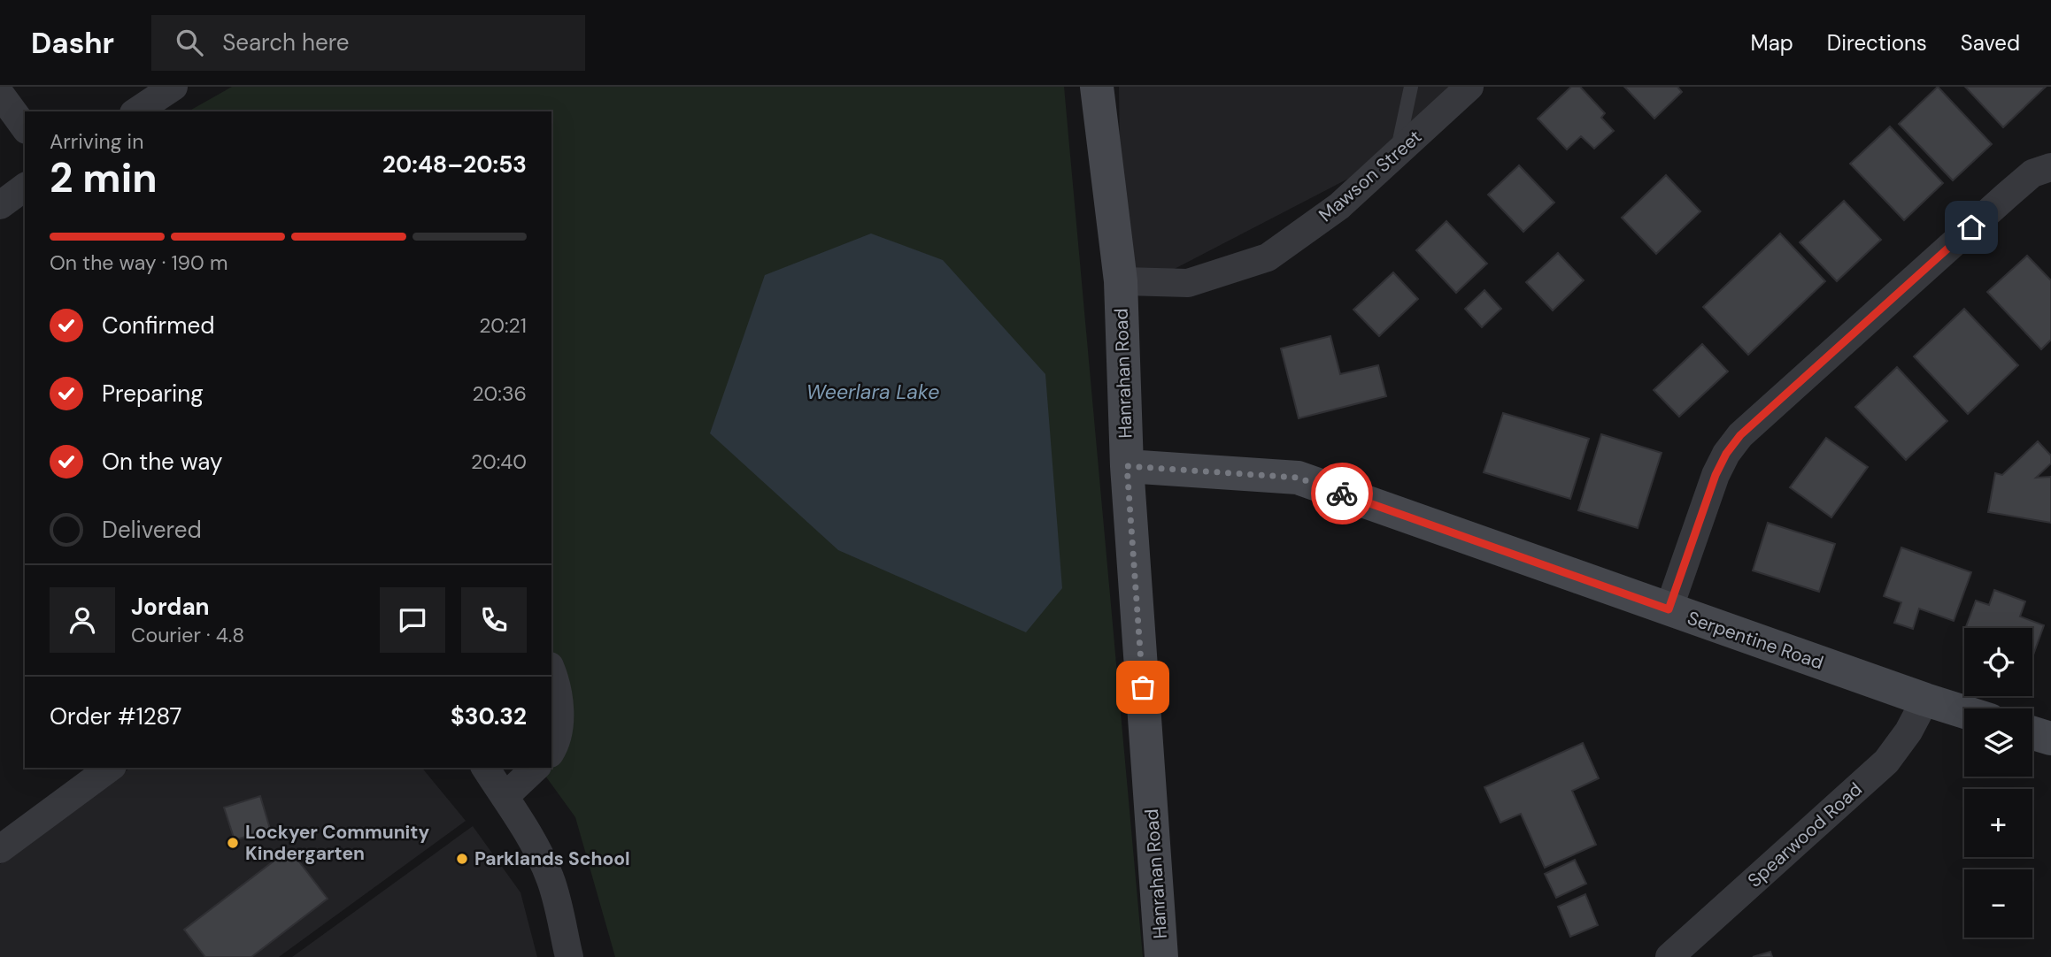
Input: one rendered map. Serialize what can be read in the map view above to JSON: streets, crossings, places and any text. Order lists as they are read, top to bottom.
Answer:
{
  "streets": {
    "street": [
      "Mawson Street",
      "Hanrahan Road",
      "Serpentine Road",
      "Spearwood Road"
    ]
  },
  "crossings": [
    ["Mawson Street", "Hanrahan Road"],
    ["Hanrahan Road", "Serpentine Road"],
    ["Serpentine Road", "Spearwood Road"]
  ],
  "water": ["Weerlara Lake"],
  "places": ["Lockyer Community Kindergarten", "Parklands School"],
  "page": {
    "header": "Dashr",
    "search": "Search here",
    "nav": ["Map", "Directions", "Saved"],
    "heading": ["2 min", "Arriving in", "20:48–20:53"],
    "panel": [
      "Jordan",
      "Courier · 4.8",
      "Order #1287",
      "$30.32"
    ],
    "bar": "On the way · 190 m",
    "list": [
      ["Confirmed", "20:21"],
      ["Preparing", "20:36"],
      ["On the way", "20:40"],
      "Delivered"
    ],
    "map_buttons": ["+", "−"]
  }
}
